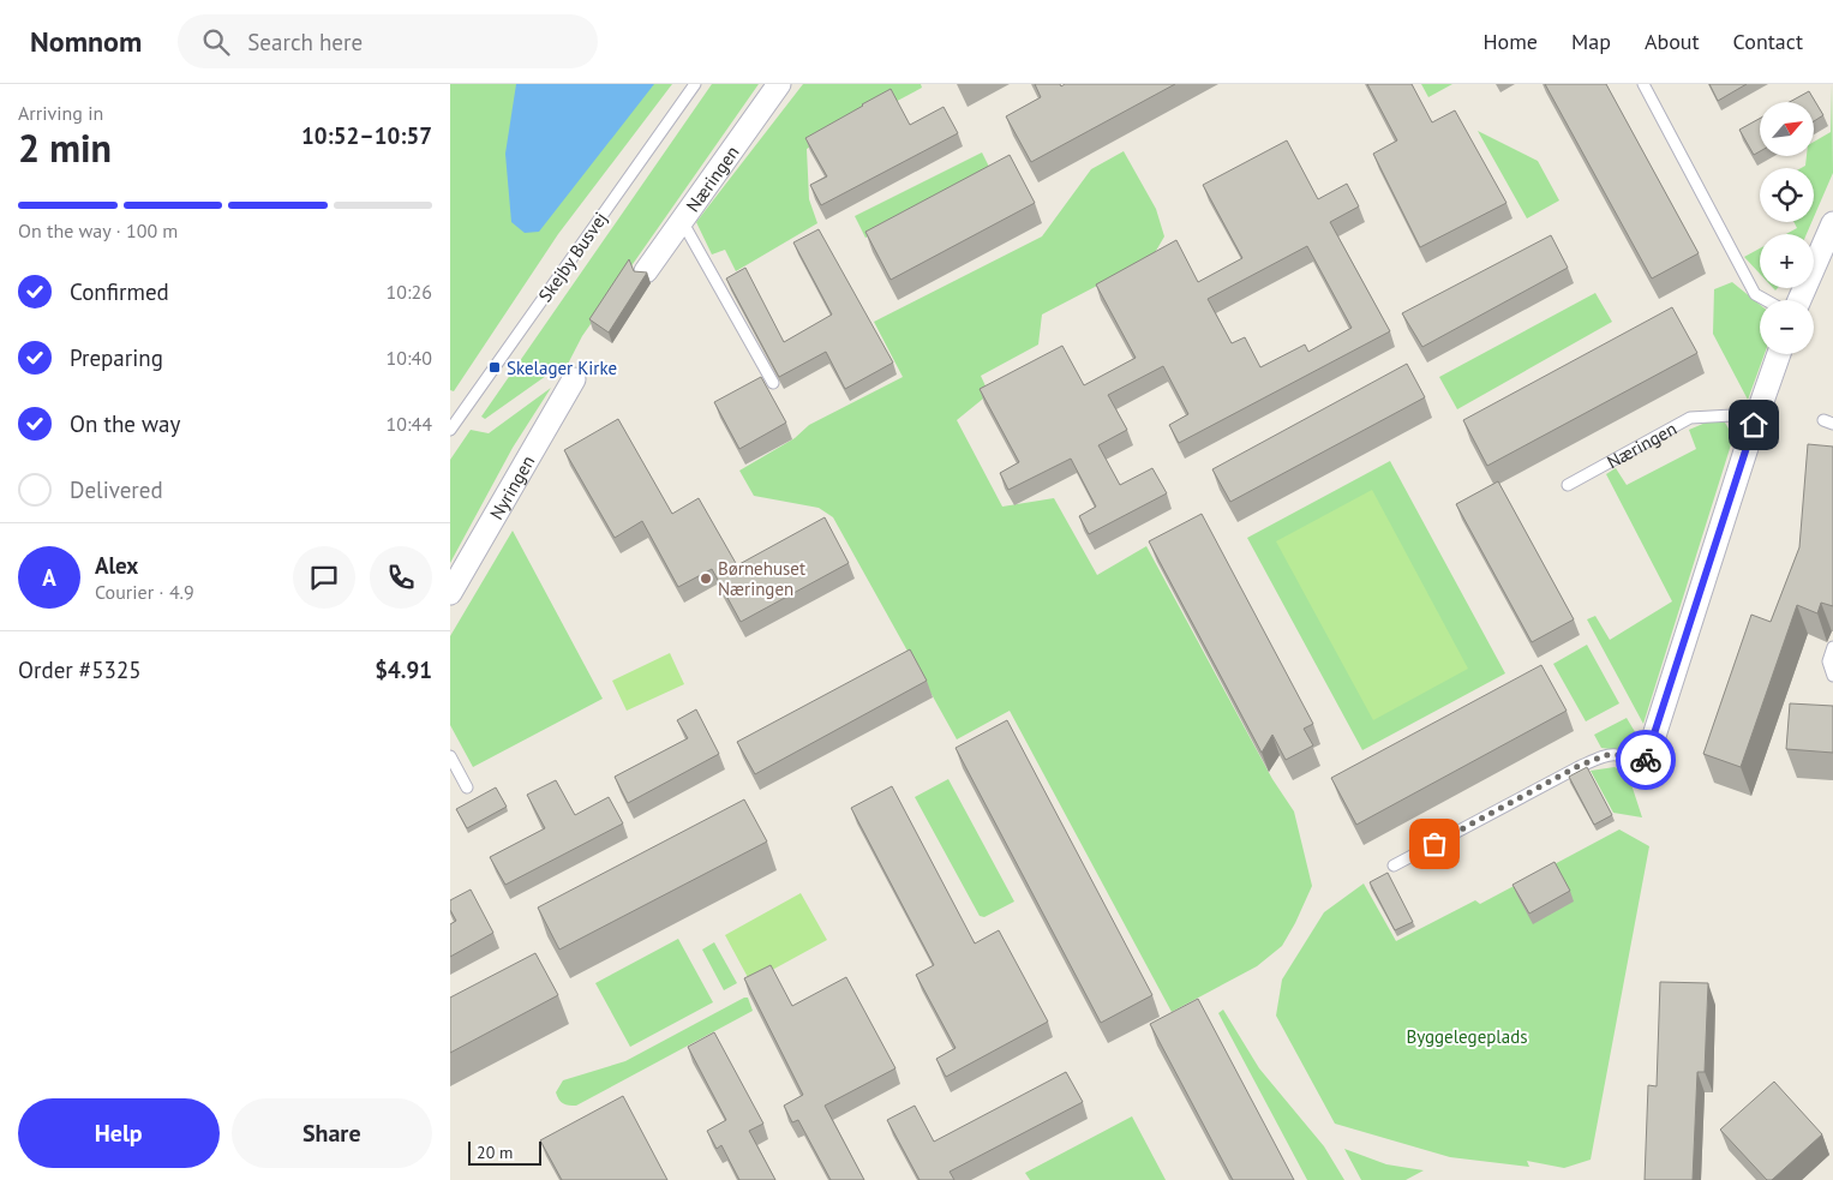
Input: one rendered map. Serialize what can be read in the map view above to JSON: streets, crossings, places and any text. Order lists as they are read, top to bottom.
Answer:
{
  "streets": {
    "street": ["Næringen", "Nyringen"],
    "lane": ["Skejby Busvej"]
  },
  "parks": ["Byggelegeplads"],
  "places": {
    "transit": ["Skelager Kirke"],
    "other": ["Børnehuset Næringen"]
  },
  "scale_bar": "20 m",
  "north": "top right",
  "page": {
    "header": "Nomnom",
    "search": "Search here",
    "nav": [
      "Home",
      "Map",
      "About",
      "Contact"
    ],
    "heading": ["2 min", "Arriving in", "10:52–10:57"],
    "panel": [
      "Alex",
      "Courier · 4.9",
      "Order #5325",
      "$4.91"
    ],
    "map_buttons": ["+", "−"],
    "bar": "On the way · 100 m",
    "list": [
      ["Confirmed", "10:26"],
      ["Preparing", "10:40"],
      ["On the way", "10:44"],
      "Delivered"
    ],
    "round": "A",
    "buttons": ["Help", "Share"],
    "scale": "20 m"
  }
}
